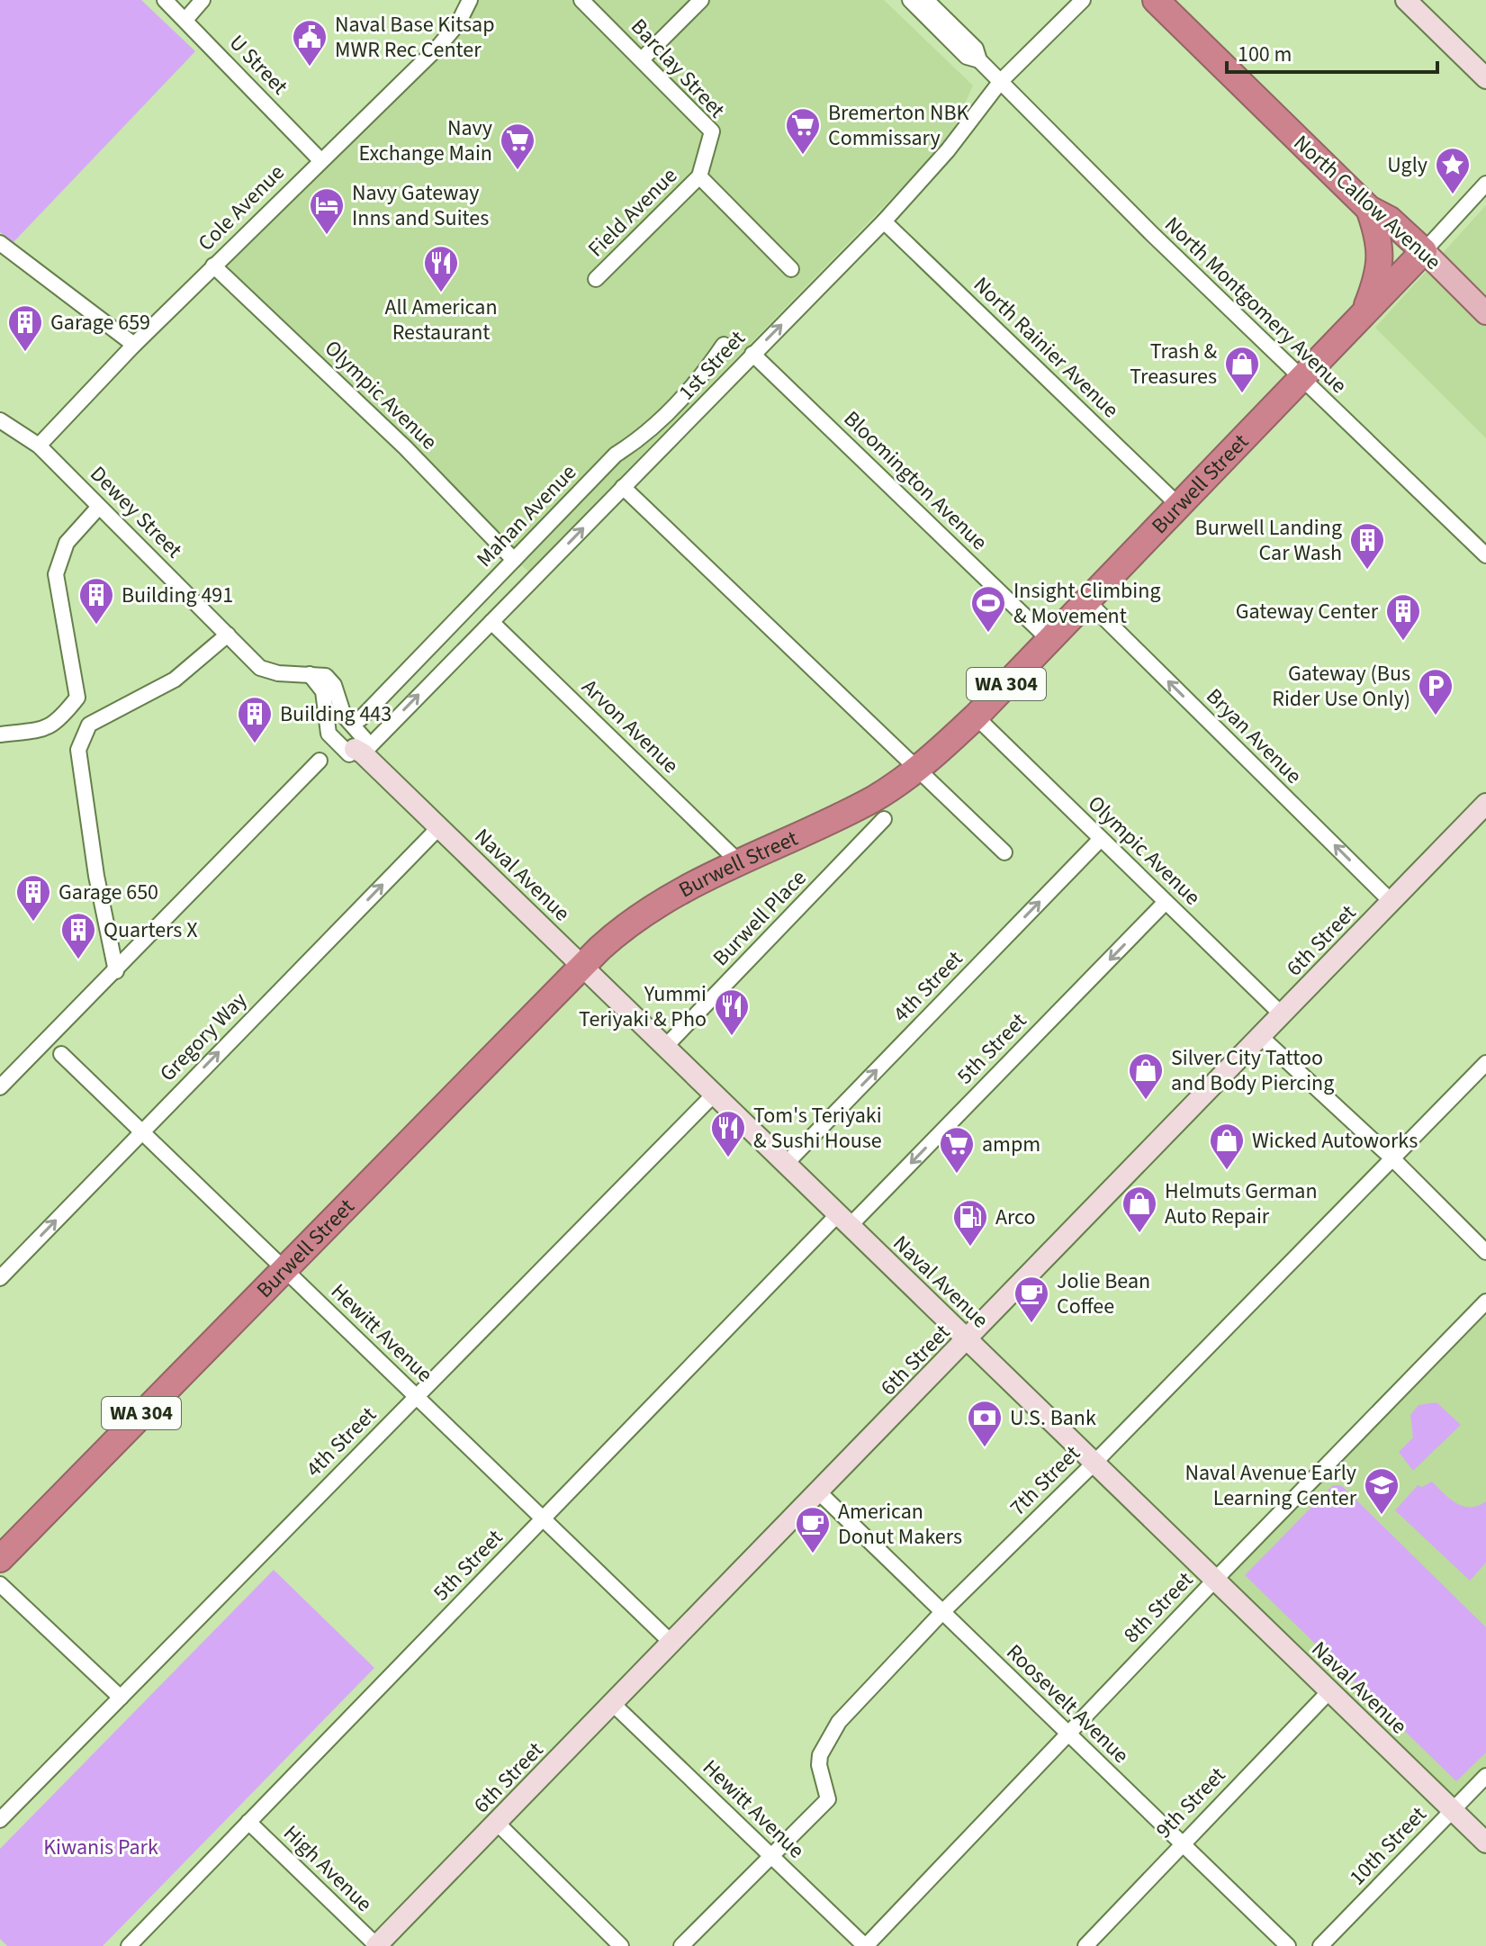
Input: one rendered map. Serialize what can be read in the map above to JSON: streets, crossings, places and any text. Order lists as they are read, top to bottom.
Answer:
{
  "streets": {
    "highway": ["North Callow Avenue", "Burwell Street", "WA 304"],
    "street": [
      "U Street",
      "Barclay Street",
      "Cole Avenue",
      "Field Avenue",
      "North Montgomery Avenue",
      "North Rainier Avenue",
      "1st Street",
      "Olympic Avenue",
      "Bloomington Avenue",
      "Dewey Street",
      "Mahan Avenue",
      "Arvon Avenue",
      "Bryan Avenue",
      "Naval Avenue",
      "Burwell Place",
      "6th Street",
      "4th Street",
      "Gregory Way",
      "5th Street",
      "Hewitt Avenue",
      "7th Street",
      "8th Street",
      "Roosevelt Avenue",
      "9th Street",
      "10th Street",
      "High Avenue"
    ]
  },
  "crossings": [
    ["U Street", "Cole Avenue"],
    ["Barclay Street", "Field Avenue"],
    ["North Callow Avenue", "Burwell Street"],
    ["North Callow Avenue", "WA 304"],
    ["Cole Avenue", "Olympic Avenue"],
    ["Cole Avenue", "Dewey Street"],
    ["North Montgomery Avenue", "1st Street"],
    ["North Montgomery Avenue", "Burwell Street"],
    ["North Rainier Avenue", "1st Street"],
    ["North Rainier Avenue", "Burwell Street"],
    ["1st Street", "Bloomington Avenue"],
    ["1st Street", "Dewey Street"],
    ["1st Street", "Mahan Avenue"],
    ["1st Street", "Arvon Avenue"],
    ["1st Street", "Naval Avenue"],
    ["Olympic Avenue", "Burwell Street"],
    ["Olympic Avenue", "Mahan Avenue"],
    ["Olympic Avenue", "6th Street"],
    ["Olympic Avenue", "4th Street"],
    ["Olympic Avenue", "5th Street"],
    ["Bloomington Avenue", "Burwell Street"],
    ["Burwell Street", "WA 304"],
    ["Burwell Street", "Arvon Avenue"],
    ["Burwell Street", "Bryan Avenue"],
    ["Burwell Street", "Naval Avenue"],
    ["Burwell Street", "Hewitt Avenue"],
    ["Dewey Street", "Mahan Avenue"],
    ["Dewey Street", "Naval Avenue"],
    ["Mahan Avenue", "Naval Avenue"],
    ["Bryan Avenue", "6th Street"],
    ["Naval Avenue", "Burwell Place"],
    ["Naval Avenue", "6th Street"],
    ["Naval Avenue", "4th Street"],
    ["Naval Avenue", "Gregory Way"],
    ["Naval Avenue", "5th Street"],
    ["Naval Avenue", "7th Street"],
    ["Naval Avenue", "8th Street"],
    ["Naval Avenue", "9th Street"],
    ["Naval Avenue", "10th Street"],
    ["6th Street", "Hewitt Avenue"],
    ["6th Street", "Roosevelt Avenue"],
    ["6th Street", "High Avenue"],
    ["4th Street", "Hewitt Avenue"],
    ["Gregory Way", "Hewitt Avenue"],
    ["5th Street", "Hewitt Avenue"],
    ["5th Street", "High Avenue"],
    ["Hewitt Avenue", "7th Street"],
    ["Hewitt Avenue", "8th Street"],
    ["7th Street", "Roosevelt Avenue"],
    ["8th Street", "Roosevelt Avenue"],
    ["Roosevelt Avenue", "9th Street"]
  ],
  "one_way": ["1st Street", "Bryan Avenue", "Gregory Way"],
  "parks": ["Kiwanis Park"],
  "places": {
    "public building": ["Naval Base Kitsap MWR Rec Center"],
    "supermarket": ["Bremerton NBK Commissary", "Navy Exchange Main", "ampm"],
    "place": ["Ugly"],
    "hotel": ["Navy Gateway Inns and Suites"],
    "restaurant": ["All American Restaurant", "Yummi Teriyaki & Pho", "Tom's Teriyaki & Sushi House"],
    "building": [
      "Garage 659",
      "Burwell Landing Car Wash",
      "Building 491",
      "Gateway Center",
      "Building 443",
      "Garage 650",
      "Quarters X"
    ],
    "shop": [
      "Trash & Treasures",
      "Silver City Tattoo and Body Piercing",
      "Wicked Autoworks",
      "Helmuts German Auto Repair"
    ],
    "sports": ["Insight Climbing & Movement"],
    "parking": ["Gateway (Bus Rider Use Only)"],
    "fuel station": ["Arco"],
    "cafe": ["Jolie Bean Coffee", "American Donut Makers"],
    "bank": ["U.S. Bank"],
    "school or university": ["Naval Avenue Early Learning Center"]
  },
  "scale_bar": "100 m"
}
